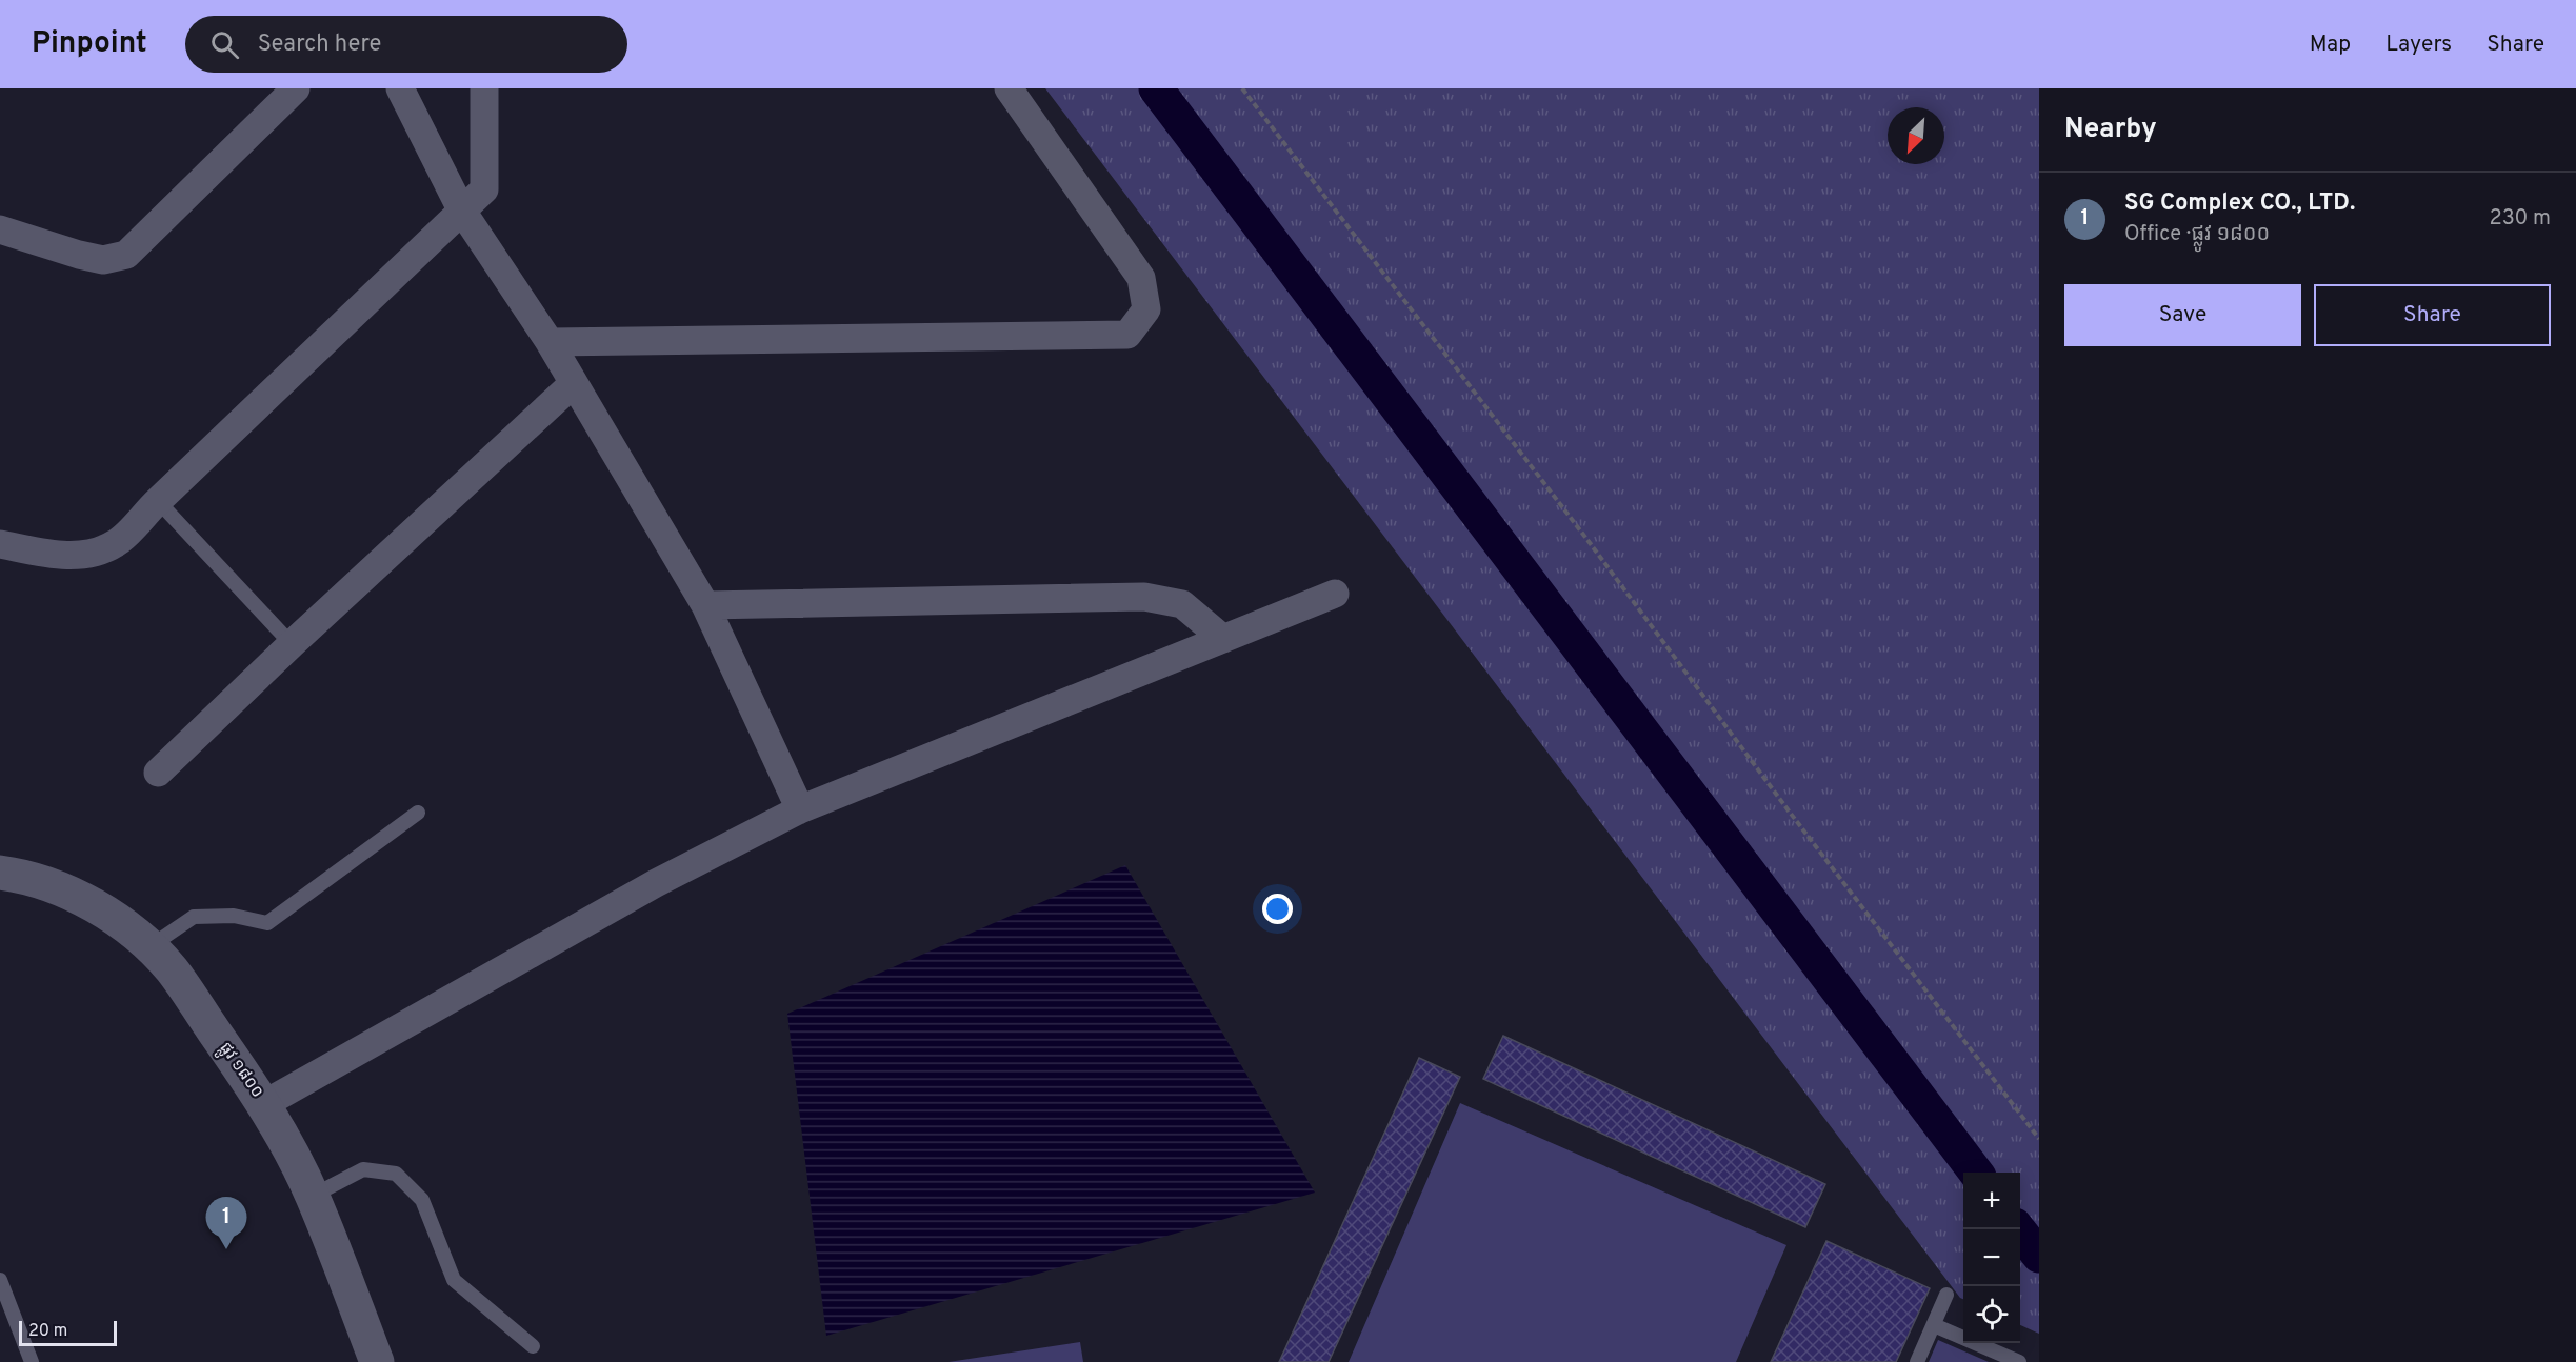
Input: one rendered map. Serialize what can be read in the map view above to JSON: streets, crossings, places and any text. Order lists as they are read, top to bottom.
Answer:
{
  "streets": {
    "street": ["ផ្លូវ ១៨០០"]
  },
  "scale_bar": "20 m",
  "north": "bottom left",
  "page": {
    "header": "Pinpoint",
    "search": "Search here",
    "nav": ["Map", "Layers", "Share"],
    "heading": "Nearby",
    "list": [
      {
        "mark": "1",
        "name": "SG Complex CO., LTD.",
        "note": "Office · ផ្លូវ ១៨០០",
        "value": "230 m"
      }
    ],
    "buttons": ["Save", "Share"],
    "map_buttons": ["+", "−"],
    "pins": "1",
    "scale": "20 m"
  }
}
